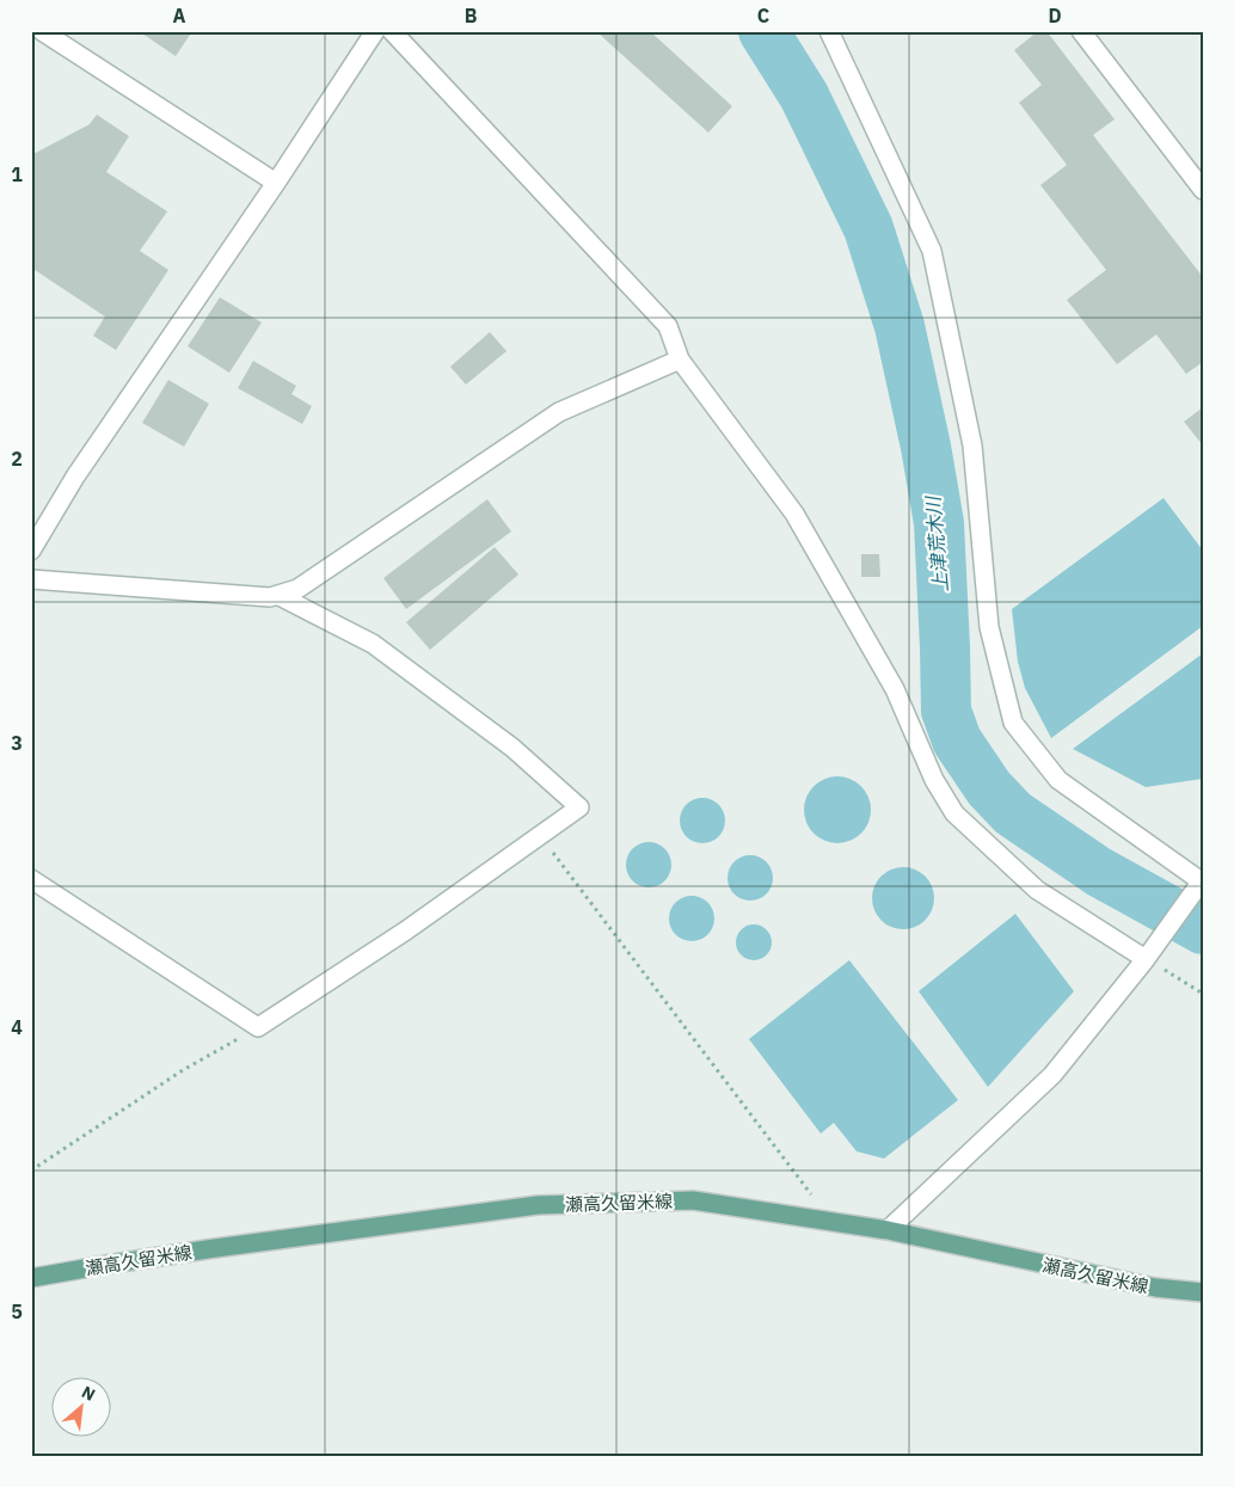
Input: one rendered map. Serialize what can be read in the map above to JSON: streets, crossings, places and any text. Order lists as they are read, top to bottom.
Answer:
{
  "streets": {
    "main road": ["瀬高久留米線"]
  },
  "water": ["上津荒木川"],
  "north": "top right",
  "grid": {
    "columns": [
      "A",
      "B",
      "C",
      "D"
    ],
    "rows": [
      "1",
      "2",
      "3",
      "4",
      "5"
    ]
  }
}
